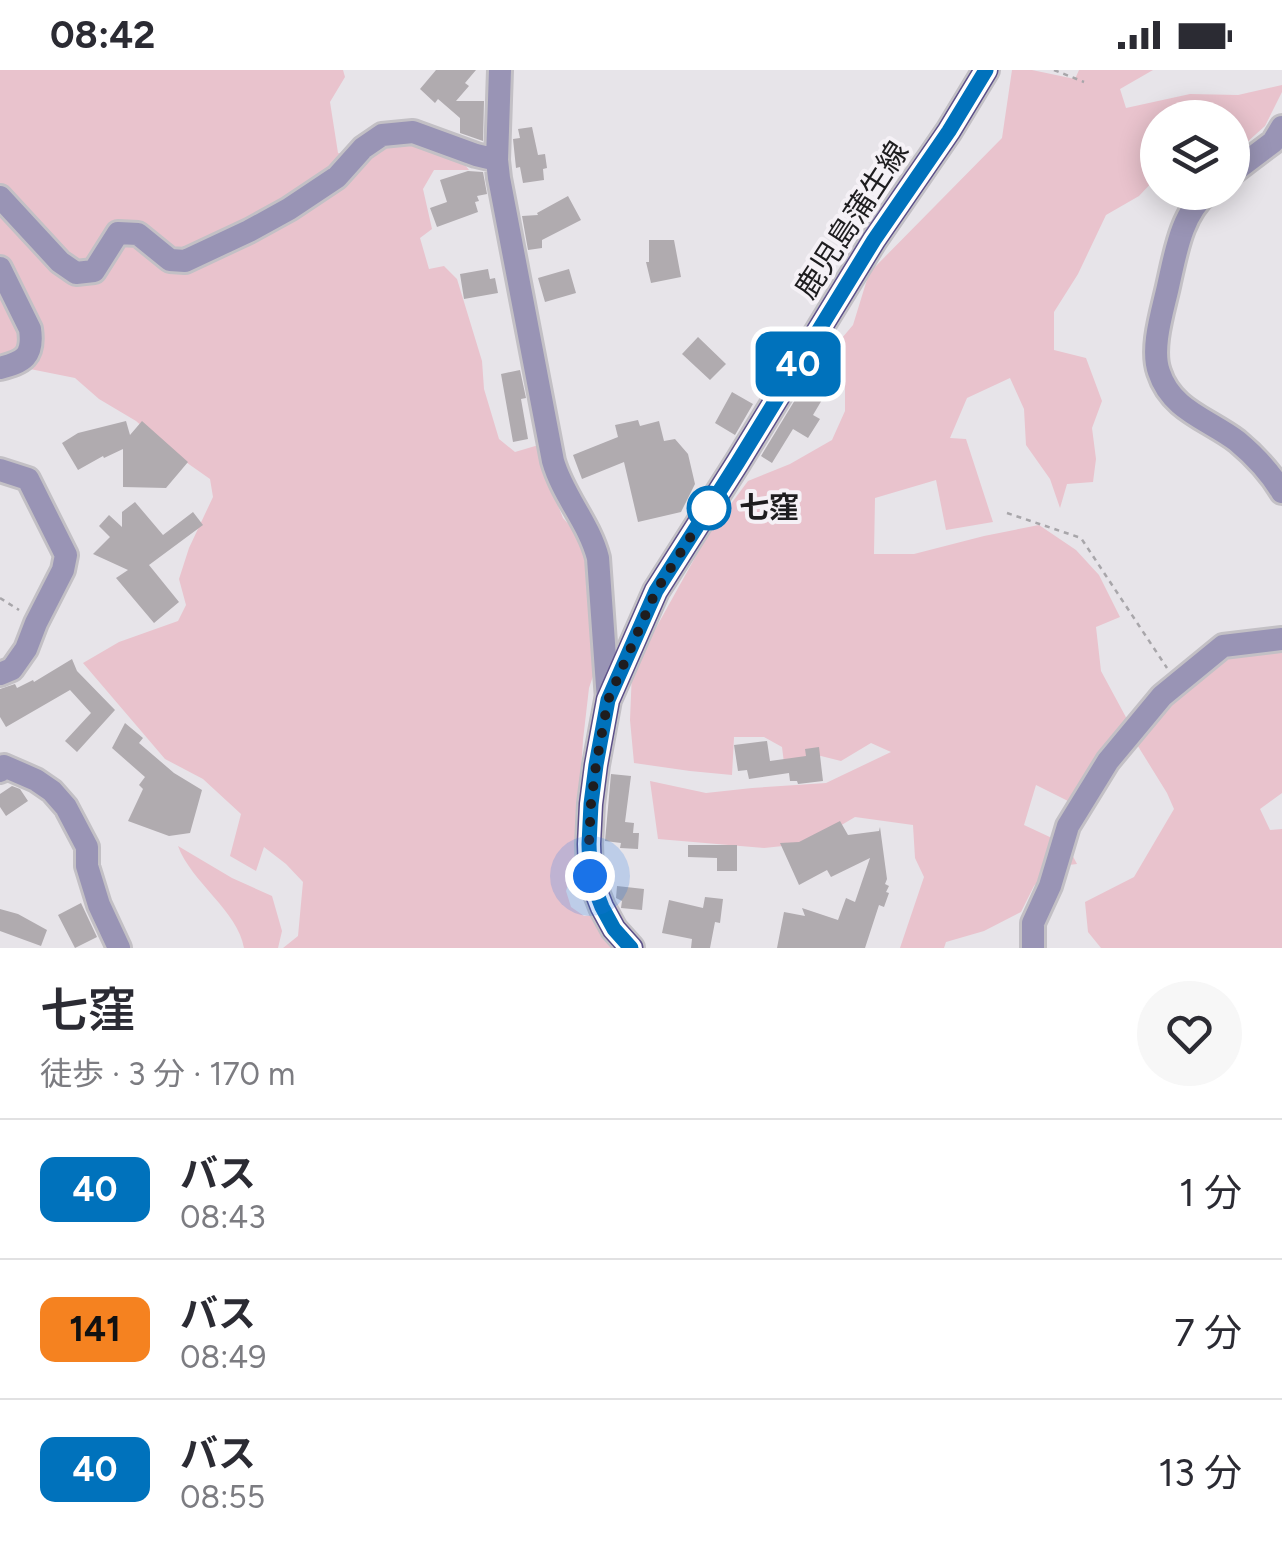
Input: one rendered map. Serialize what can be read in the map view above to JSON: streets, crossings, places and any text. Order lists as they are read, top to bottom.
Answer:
{
  "streets": {
    "main road": ["鹿児島蒲生線"]
  },
  "places": ["七窪"],
  "lines": ["bus line 40"],
  "page": {
    "status": "08:42",
    "on_map": "40",
    "heading": ["七窪", "徒歩 · 3 分 · 170 m"],
    "list": [
      {
        "mark": "40",
        "name": "バス",
        "note": "08:43",
        "value": "1 分"
      },
      {
        "mark": "141",
        "name": "バス",
        "note": "08:49",
        "value": "7 分"
      },
      {
        "mark": "40",
        "name": "バス",
        "note": "08:55",
        "value": "13 分"
      }
    ]
  }
}
